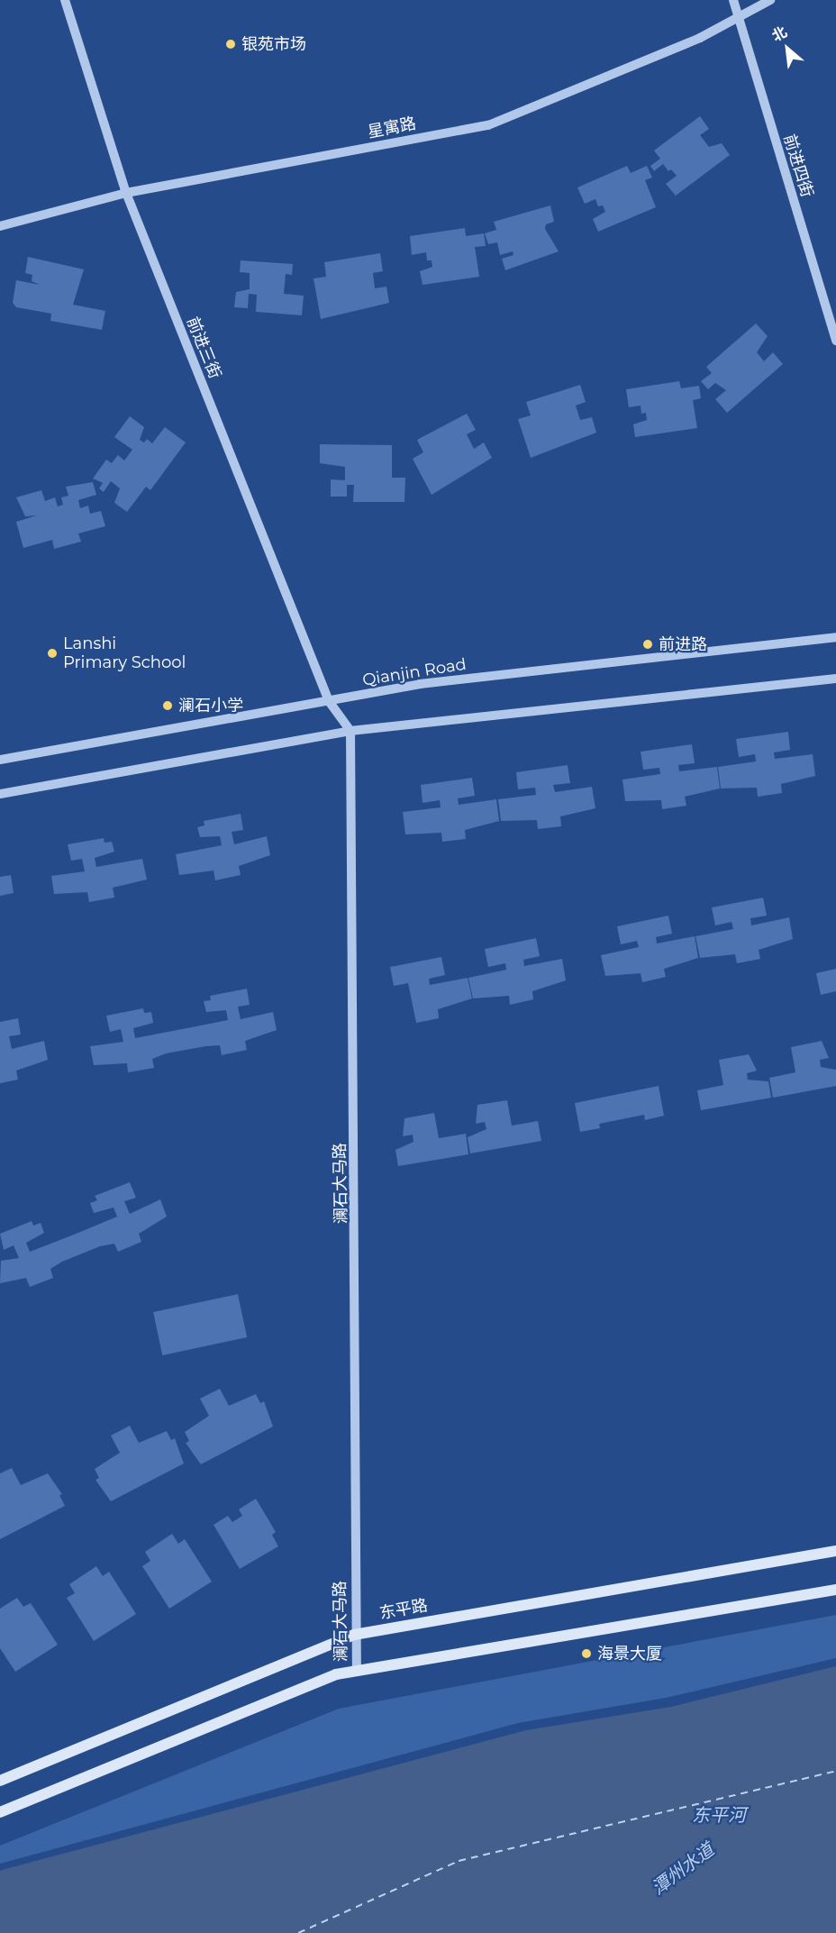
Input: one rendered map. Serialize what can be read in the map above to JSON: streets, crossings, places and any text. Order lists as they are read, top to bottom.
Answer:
{
  "streets": {
    "main road": ["东平路"],
    "street": [
      "星寓路",
      "前进四街",
      "前进三街",
      "Qianjin Road",
      "澜石大马路"
    ]
  },
  "crossings": [
    ["星寓路", "前进四街"],
    ["星寓路", "前进三街"],
    ["前进三街", "Qianjin Road"],
    ["澜石大马路", "东平路"]
  ],
  "water": ["东平河", "潭州水道"],
  "places": [
    "银苑市场",
    "前进路",
    "Lanshi Primary School",
    "澜石小学",
    "海景大厦"
  ],
  "north": "top left"
}
